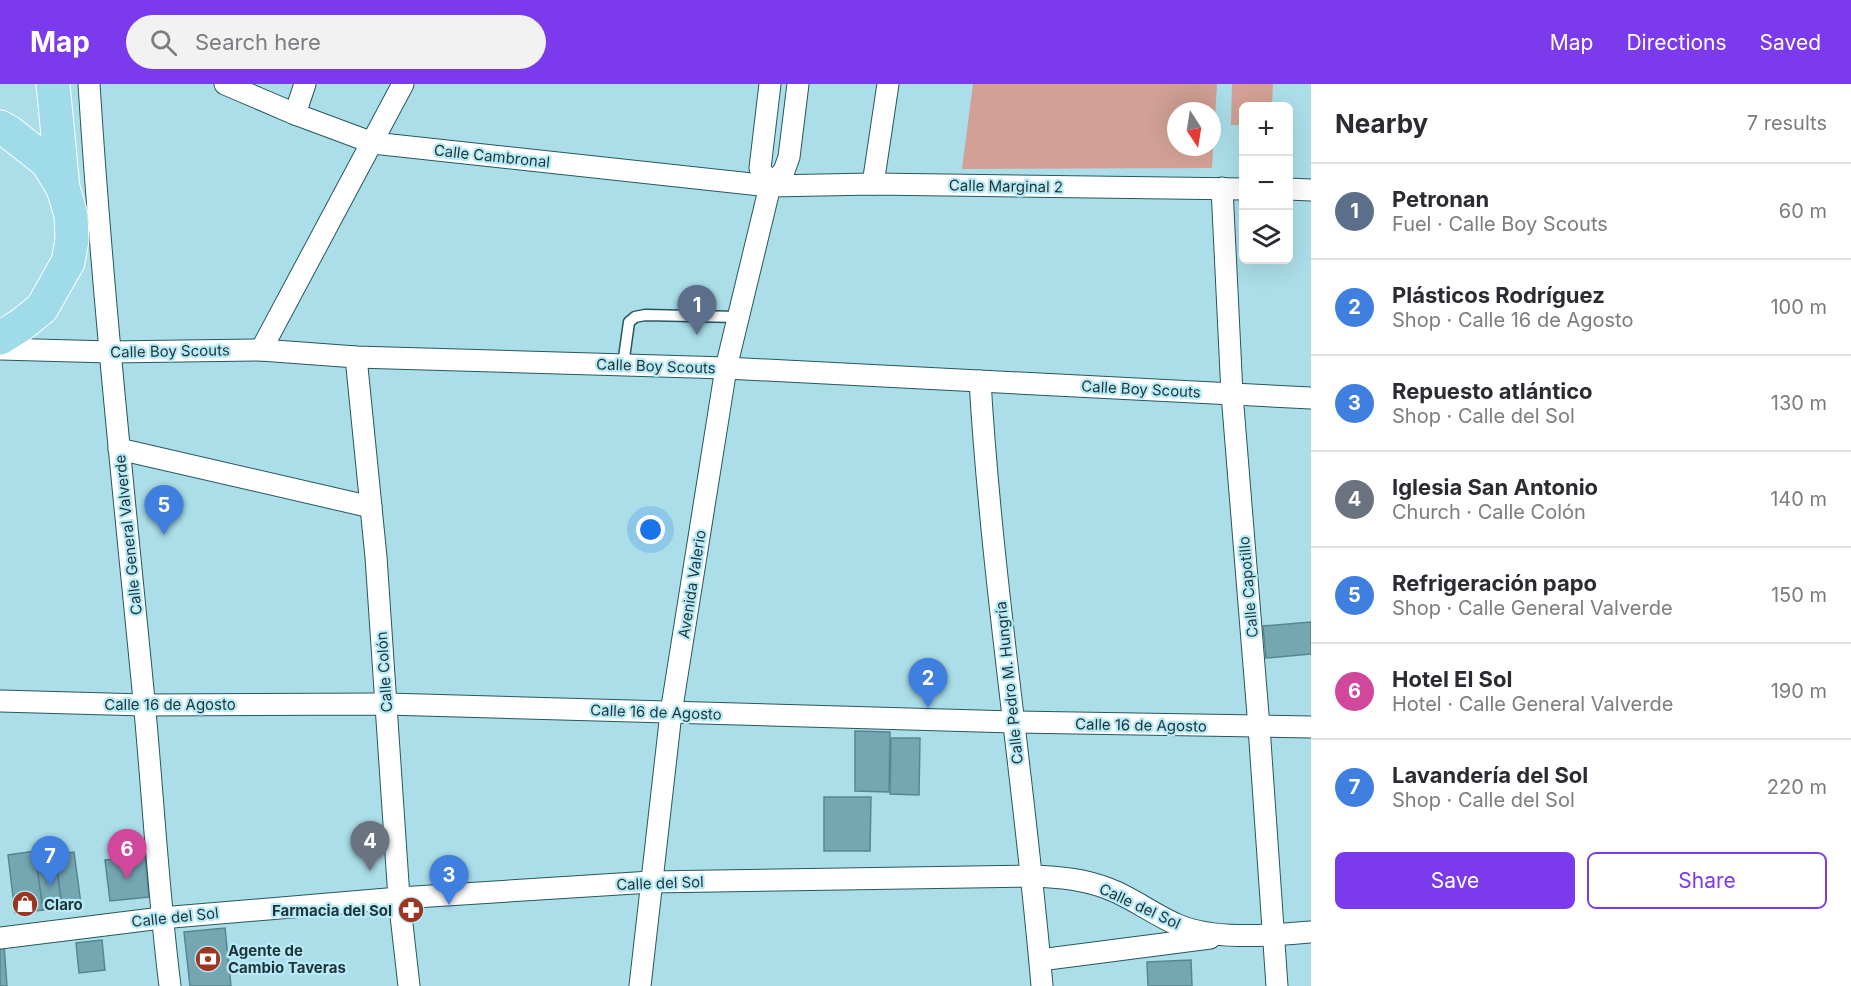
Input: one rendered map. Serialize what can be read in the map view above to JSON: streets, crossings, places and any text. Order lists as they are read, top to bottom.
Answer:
{
  "streets": {
    "street": [
      "Calle Cambronal",
      "Calle Marginal 2",
      "Calle Boy Scouts",
      "Calle General Valverde",
      "Avenida Valerio",
      "Calle Capotillo",
      "Calle Colón",
      "Calle Pedro M. Hungría",
      "Calle 16 de Agosto",
      "Calle del Sol"
    ]
  },
  "crossings": [
    ["Calle Cambronal", "Calle Marginal 2"],
    ["Calle Cambronal", "Avenida Valerio"],
    ["Calle Marginal 2", "Avenida Valerio"],
    ["Calle Marginal 2", "Calle Capotillo"],
    ["Calle Boy Scouts", "Calle General Valverde"],
    ["Calle Boy Scouts", "Avenida Valerio"],
    ["Calle Boy Scouts", "Calle Capotillo"],
    ["Calle Boy Scouts", "Calle Colón"],
    ["Calle Boy Scouts", "Calle Pedro M. Hungría"],
    ["Calle General Valverde", "Calle 16 de Agosto"],
    ["Calle General Valverde", "Calle del Sol"],
    ["Avenida Valerio", "Calle 16 de Agosto"],
    ["Avenida Valerio", "Calle del Sol"],
    ["Calle Capotillo", "Calle 16 de Agosto"],
    ["Calle Capotillo", "Calle del Sol"],
    ["Calle Colón", "Calle 16 de Agosto"],
    ["Calle Colón", "Calle del Sol"],
    ["Calle Pedro M. Hungría", "Calle 16 de Agosto"],
    ["Calle Pedro M. Hungría", "Calle del Sol"]
  ],
  "places": {
    "shop": ["Claro"],
    "pharmacy": ["Farmacia del Sol"],
    "bank": ["Agente de Cambio Taveras"]
  },
  "north": "bottom",
  "page": {
    "header": "Map",
    "search": "Search here",
    "nav": ["Map", "Directions", "Saved"],
    "heading": ["Nearby", "7 results"],
    "map_buttons": ["+", "−"],
    "list": [
      {
        "mark": "1",
        "name": "Petronan",
        "note": "Fuel · Calle Boy Scouts",
        "value": "60 m"
      },
      {
        "mark": "2",
        "name": "Plásticos Rodríguez",
        "note": "Shop · Calle 16 de Agosto",
        "value": "100 m"
      },
      {
        "mark": "3",
        "name": "Repuesto atlántico",
        "note": "Shop · Calle del Sol",
        "value": "130 m"
      },
      {
        "mark": "4",
        "name": "Iglesia San Antonio",
        "note": "Church · Calle Colón",
        "value": "140 m"
      },
      {
        "mark": "5",
        "name": "Refrigeración papo",
        "note": "Shop · Calle General Valverde",
        "value": "150 m"
      },
      {
        "mark": "6",
        "name": "Hotel El Sol",
        "note": "Hotel · Calle General Valverde",
        "value": "190 m"
      },
      {
        "mark": "7",
        "name": "Lavandería del Sol",
        "note": "Shop · Calle del Sol",
        "value": "220 m"
      }
    ],
    "pins": [
      "1",
      "5",
      "2",
      "4",
      "6",
      "7",
      "3"
    ],
    "buttons": ["Save", "Share"]
  }
}
